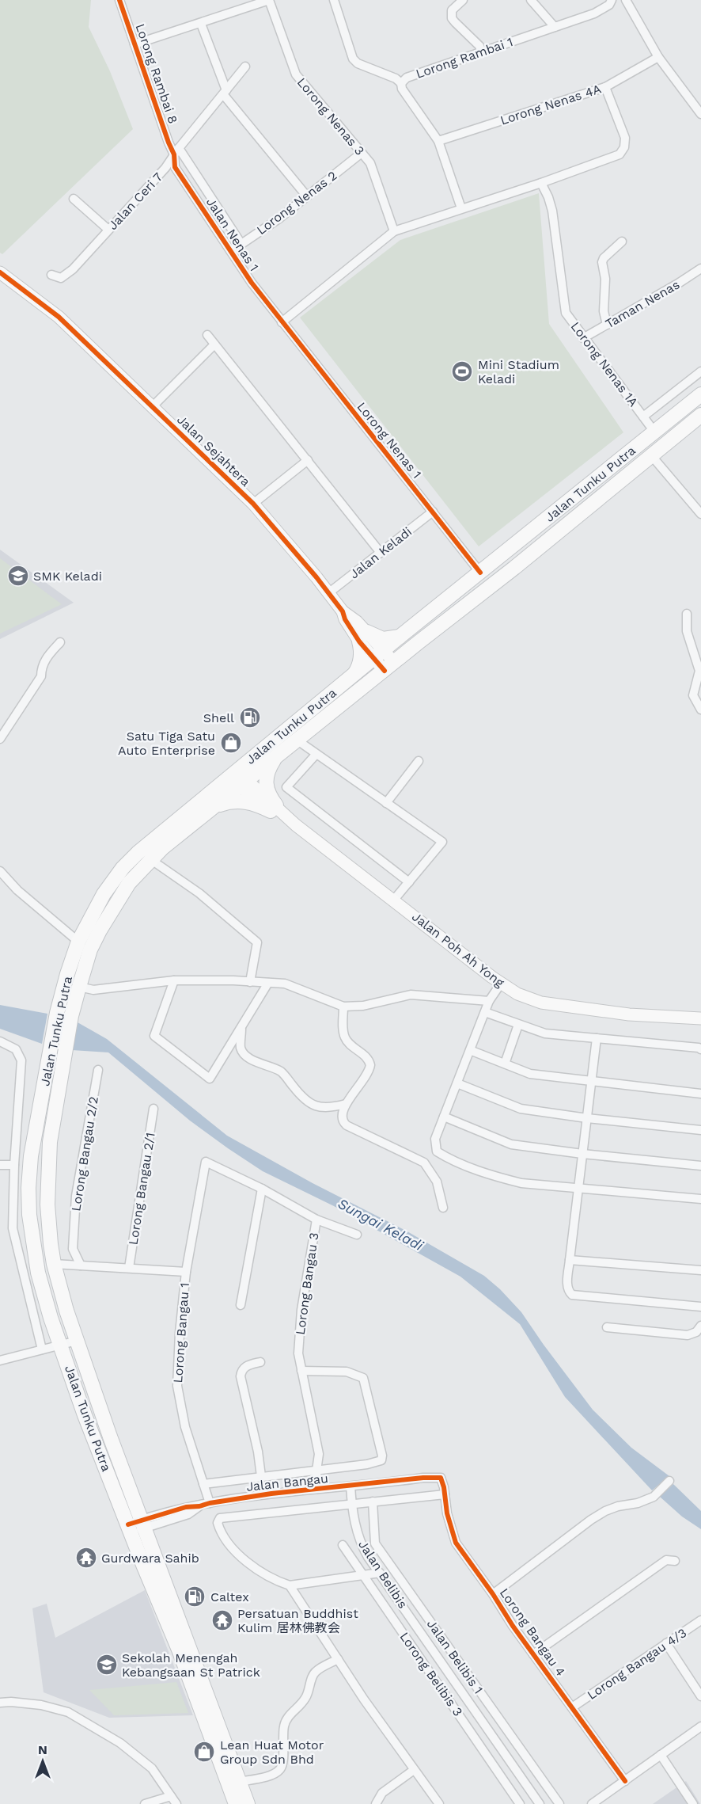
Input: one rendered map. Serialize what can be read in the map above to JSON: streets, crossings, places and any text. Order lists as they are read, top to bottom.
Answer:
{
  "streets": {
    "main road": ["Jalan Tunku Putra"],
    "street": [
      "Lorong Rambai 1",
      "Lorong Rambai 8",
      "Lorong Nenas 4A",
      "Lorong Nenas 3",
      "Jalan Ceri 7",
      "Lorong Nenas 2",
      "Jalan Nenas 1",
      "Taman Nenas",
      "Lorong Nenas 1A",
      "Lorong Nenas 1",
      "Jalan Sejahtera",
      "Jalan Keladi",
      "Jalan Poh Ah Yong",
      "Lorong Bangau 2/2",
      "Lorong Bangau 2/1",
      "Lorong Bangau 3",
      "Lorong Bangau 1",
      "Jalan Bangau",
      "Jalan Belibis",
      "Lorong Bangau 4",
      "Jalan Belibis 1",
      "Lorong Bangau 4/3",
      "Lorong Belibis 3"
    ]
  },
  "crossings": [
    ["Lorong Rambai 1", "Lorong Nenas 4A"],
    ["Lorong Rambai 8", "Jalan Ceri 7"],
    ["Lorong Rambai 8", "Jalan Nenas 1"],
    ["Lorong Nenas 3", "Lorong Nenas 2"],
    ["Jalan Ceri 7", "Jalan Nenas 1"],
    ["Lorong Nenas 2", "Jalan Nenas 1"],
    ["Jalan Nenas 1", "Lorong Nenas 1"],
    ["Taman Nenas", "Lorong Nenas 1A"],
    ["Lorong Nenas 1A", "Jalan Tunku Putra"],
    ["Lorong Nenas 1", "Jalan Tunku Putra"],
    ["Lorong Nenas 1", "Jalan Keladi"],
    ["Jalan Sejahtera", "Jalan Tunku Putra"],
    ["Jalan Sejahtera", "Jalan Keladi"],
    ["Jalan Tunku Putra", "Jalan Poh Ah Yong"],
    ["Jalan Tunku Putra", "Jalan Bangau"],
    ["Lorong Bangau 3", "Jalan Bangau"],
    ["Lorong Bangau 1", "Jalan Bangau"],
    ["Jalan Bangau", "Jalan Belibis"],
    ["Jalan Bangau", "Lorong Bangau 4"],
    ["Lorong Bangau 4", "Lorong Bangau 4/3"]
  ],
  "water": ["Sungai Keladi"],
  "places": {
    "sports": ["Mini Stadium Keladi"],
    "school or university": ["SMK Keladi", "Sekolah Menengah Kebangsaan St Patrick"],
    "fuel station": ["Shell", "Caltex"],
    "shop": ["Satu Tiga Satu Auto Enterprise", "Lean Huat Motor Group Sdn Bhd"],
    "temple": ["Gurdwara Sahib", "Persatuan Buddhist Kulim 居林佛教会"]
  },
  "north": "top"
}
